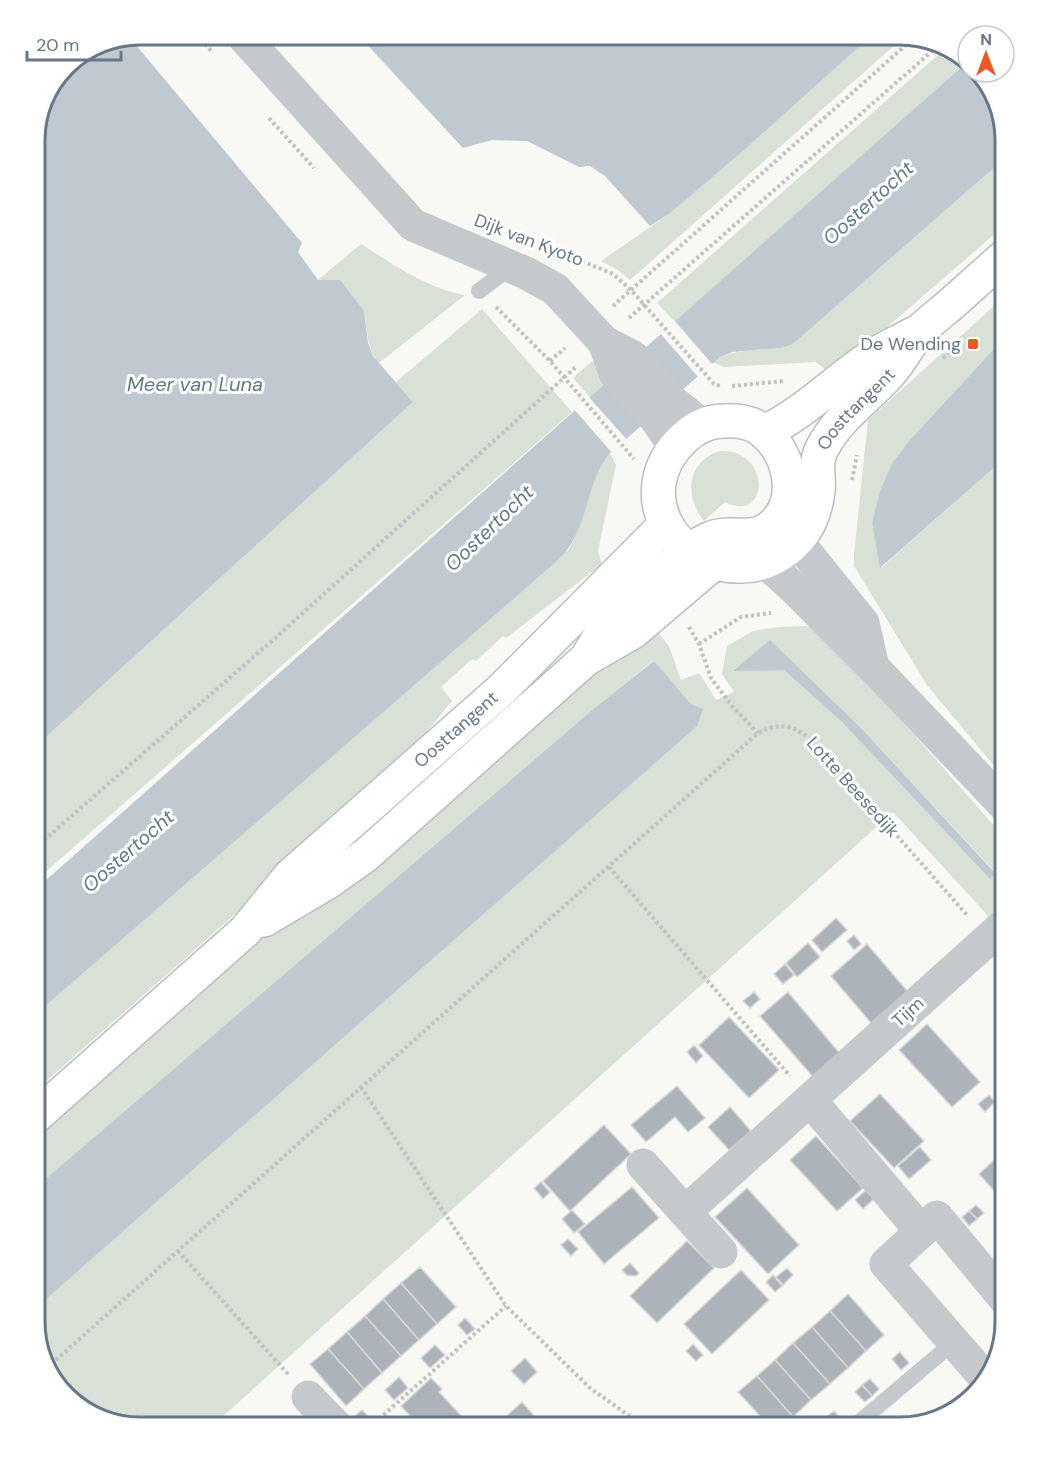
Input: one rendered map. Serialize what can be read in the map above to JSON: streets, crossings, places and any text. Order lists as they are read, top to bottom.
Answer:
{
  "streets": {
    "main road": ["Oosttangent"],
    "street": ["Dijk van Kyoto", "Tijm"],
    "path": ["Lotte Beesedijk"]
  },
  "water": ["Oostertocht", "Meer van Luna"],
  "places": {
    "transit": ["De Wending"]
  },
  "scale_bar": "20 m",
  "north": "top"
}
